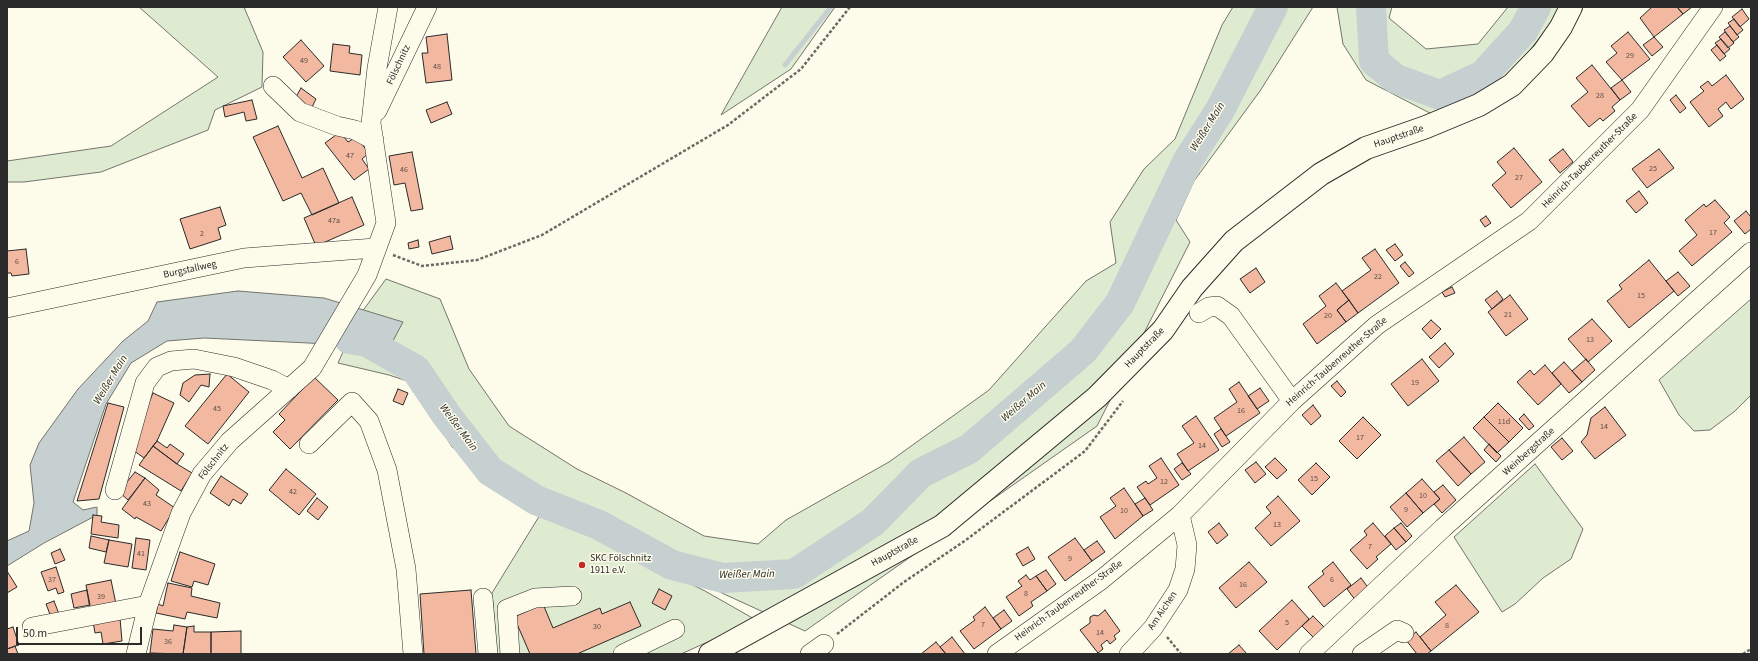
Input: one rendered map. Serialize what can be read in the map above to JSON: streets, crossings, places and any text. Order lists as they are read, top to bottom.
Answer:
{
  "streets": {
    "main road": ["Hauptstraße"],
    "street": [
      "Fölschnitz",
      "Heinrich-Taubenreuther-Straße",
      "Burgstallweg",
      "Weinbergstraße",
      "Am Aichen"
    ]
  },
  "crossings": [
    ["Fölschnitz", "Burgstallweg"],
    ["Heinrich-Taubenreuther-Straße", "Am Aichen"]
  ],
  "water": ["Weißer Main"],
  "places": ["SKC Fölschnitz 1911 e.V."],
  "house_numbers": [
    "29",
    "49",
    "48",
    "28",
    "47",
    "25",
    "46",
    "27",
    "47a",
    "17",
    "2",
    "6",
    "22",
    "15",
    "21",
    "20",
    "13",
    "19",
    "45",
    "16",
    "11d",
    "14",
    "17",
    "14",
    "15",
    "12",
    "42",
    "10",
    "43",
    "9",
    "10",
    "13",
    "7",
    "41",
    "9",
    "37",
    "6",
    "16",
    "8",
    "39",
    "5",
    "7",
    "8",
    "30",
    "14",
    "36"
  ],
  "scale_bar": "50 m"
}
